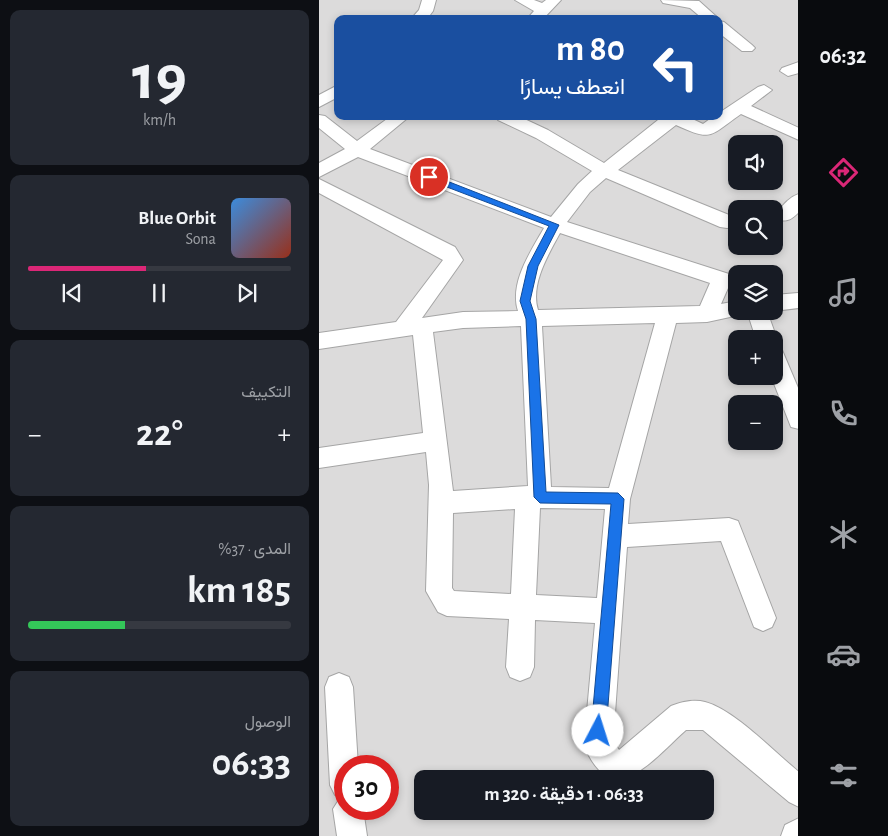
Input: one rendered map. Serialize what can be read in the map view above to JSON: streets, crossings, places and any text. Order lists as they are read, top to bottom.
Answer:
{
  "page": {
    "tabs": "06:32",
    "tile": [
      ["19", "km/h"],
      "التكييف",
      ["المدى · 37%", "185 km"],
      ["الوصول", "06:33"]
    ],
    "turn": ["80 m", "انعطف يسارًا"],
    "map_buttons": ["+", "−"],
    "song": ["Blue Orbit", "Sona"],
    "heat": ["−", "22°", "+"],
    "limit": "30",
    "trip": "06:33 · 1 دقيقة · 320 m"
  }
}
